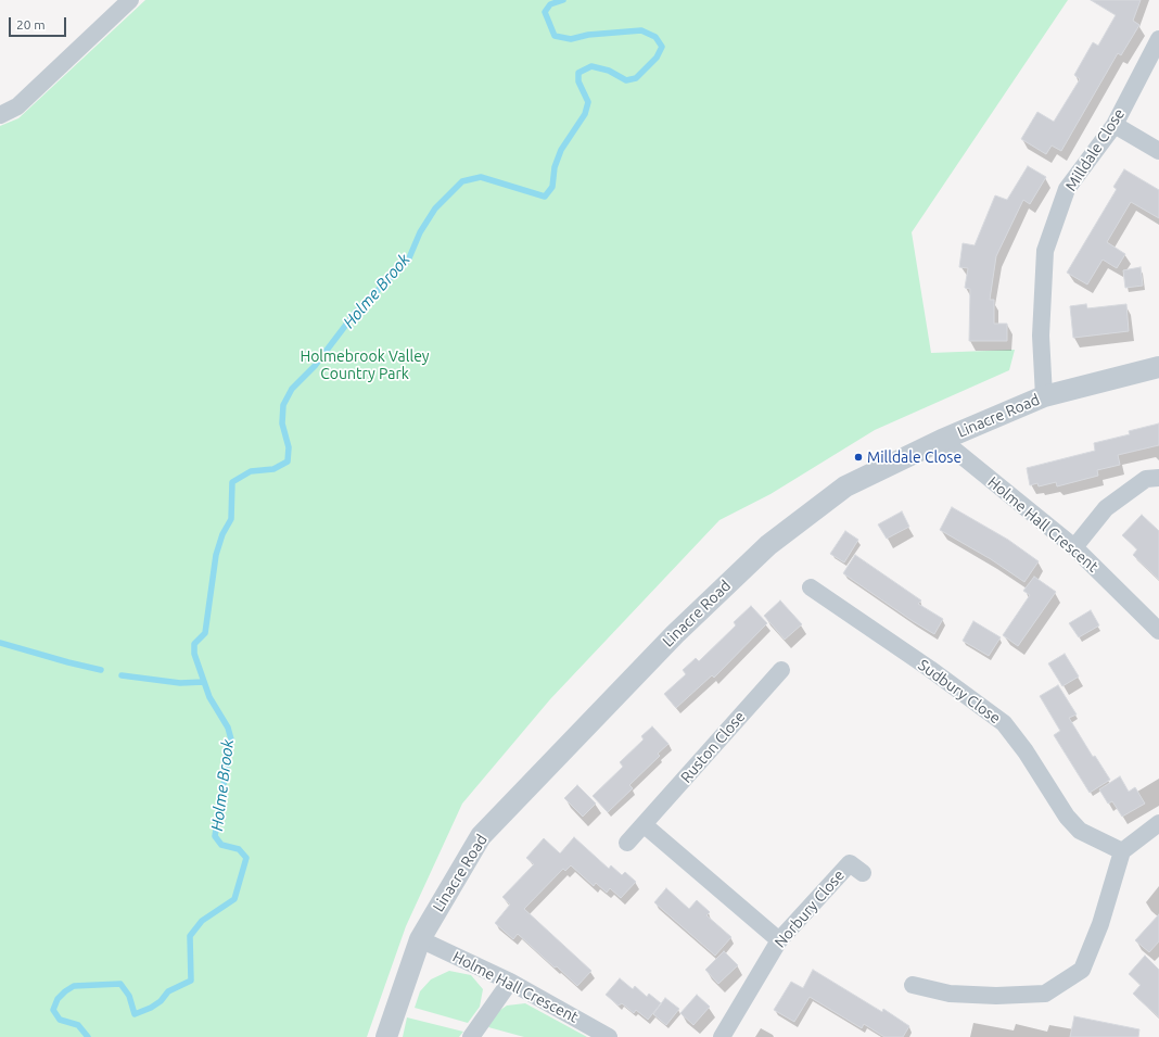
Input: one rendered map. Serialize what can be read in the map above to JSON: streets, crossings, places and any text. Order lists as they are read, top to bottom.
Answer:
{
  "streets": {
    "street": [
      "Milldale Close",
      "Linacre Road",
      "Holme Hall Crescent",
      "Sudbury Close",
      "Ruston Close",
      "Norbury Close"
    ]
  },
  "crossings": [
    ["Milldale Close", "Linacre Road"],
    ["Linacre Road", "Holme Hall Crescent"]
  ],
  "water": ["Holme Brook"],
  "parks": ["Holmebrook Valley Country Park"],
  "places": ["Milldale Close"],
  "scale_bar": "20 m"
}
